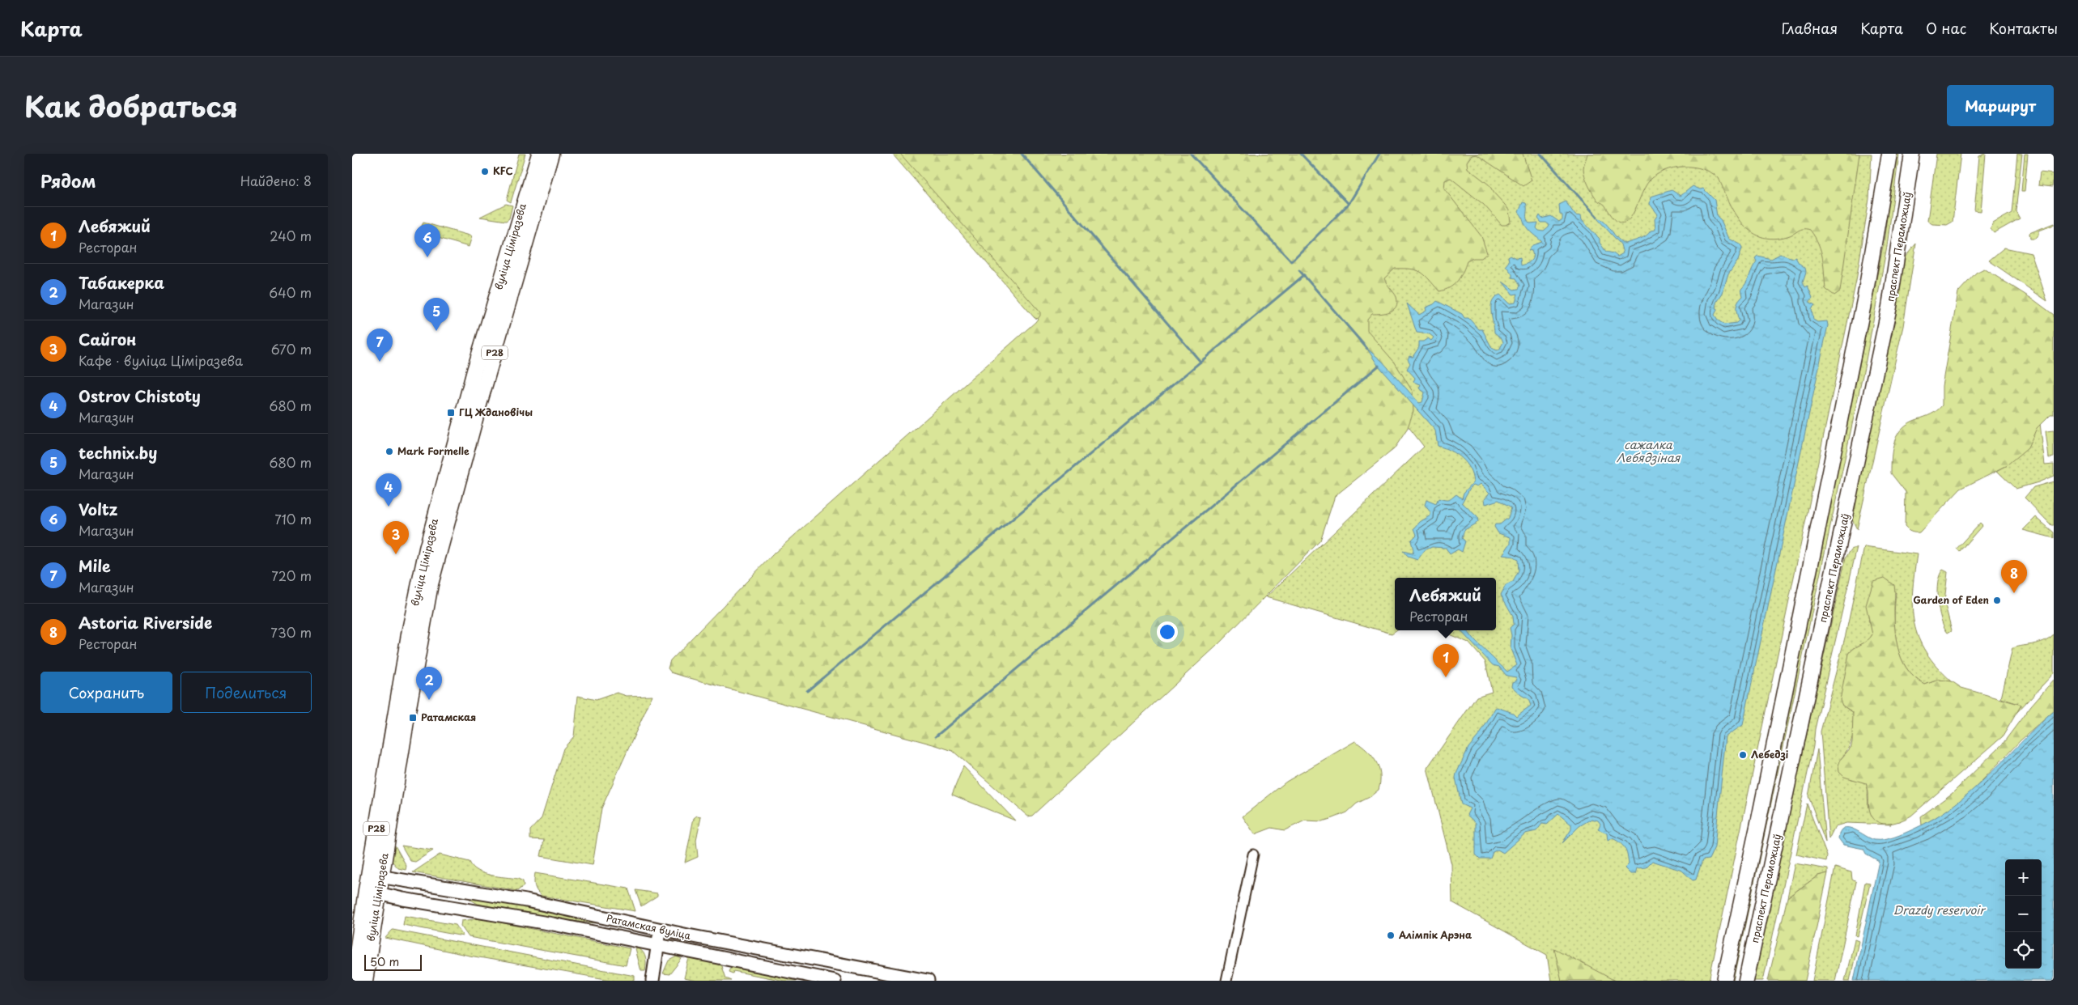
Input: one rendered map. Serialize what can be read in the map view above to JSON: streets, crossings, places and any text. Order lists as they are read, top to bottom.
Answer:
{
  "streets": {
    "main road": [
      "вуліца Ціміразева",
      "праспект Пераможцаў",
      "Р28",
      "Ратамская вуліца"
    ]
  },
  "crossings": [
    ["вуліца Ціміразева", "Ратамская вуліца"]
  ],
  "water": ["сажалка Лебядзіная", "Drazdy reservoir"],
  "places": {
    "other": [
      "KFC",
      "Mark Formelle",
      "Garden of Eden",
      "Лебедзі",
      "Алімпік Арэна"
    ],
    "transit": ["ГЦ Ждановічы", "Ратамская"]
  },
  "scale_bar": "50 m",
  "page": {
    "header": "Карта",
    "nav": [
      "Главная",
      "Карта",
      "О нас",
      "Контакты"
    ],
    "title": "Как добраться",
    "buttons": [
      "Маршрут",
      ["Сохранить", "Поделиться"]
    ],
    "heading": ["Рядом", "Найдено: 8"],
    "list": [
      {
        "mark": "1",
        "name": "Лебяжий",
        "note": "Ресторан",
        "value": "240 m"
      },
      {
        "mark": "2",
        "name": "Табакерка",
        "note": "Магазин",
        "value": "640 m"
      },
      {
        "mark": "3",
        "name": "Сайгон",
        "note": "Кафе · вуліца Ціміразева",
        "value": "670 m"
      },
      {
        "mark": "4",
        "name": "Ostrov Chistoty",
        "note": "Магазин",
        "value": "680 m"
      },
      {
        "mark": "5",
        "name": "technix.by",
        "note": "Магазин",
        "value": "680 m"
      },
      {
        "mark": "6",
        "name": "Voltz",
        "note": "Магазин",
        "value": "710 m"
      },
      {
        "mark": "7",
        "name": "Mile",
        "note": "Магазин",
        "value": "720 m"
      },
      {
        "mark": "8",
        "name": "Astoria Riverside",
        "note": "Ресторан",
        "value": "730 m"
      }
    ],
    "pins": [
      "6",
      "5",
      "7",
      "4",
      "3",
      "8",
      "1",
      "2"
    ],
    "popup": ["Лебяжий", "Ресторан"],
    "map_buttons": ["+", "−"],
    "scale": "50 m"
  }
}
